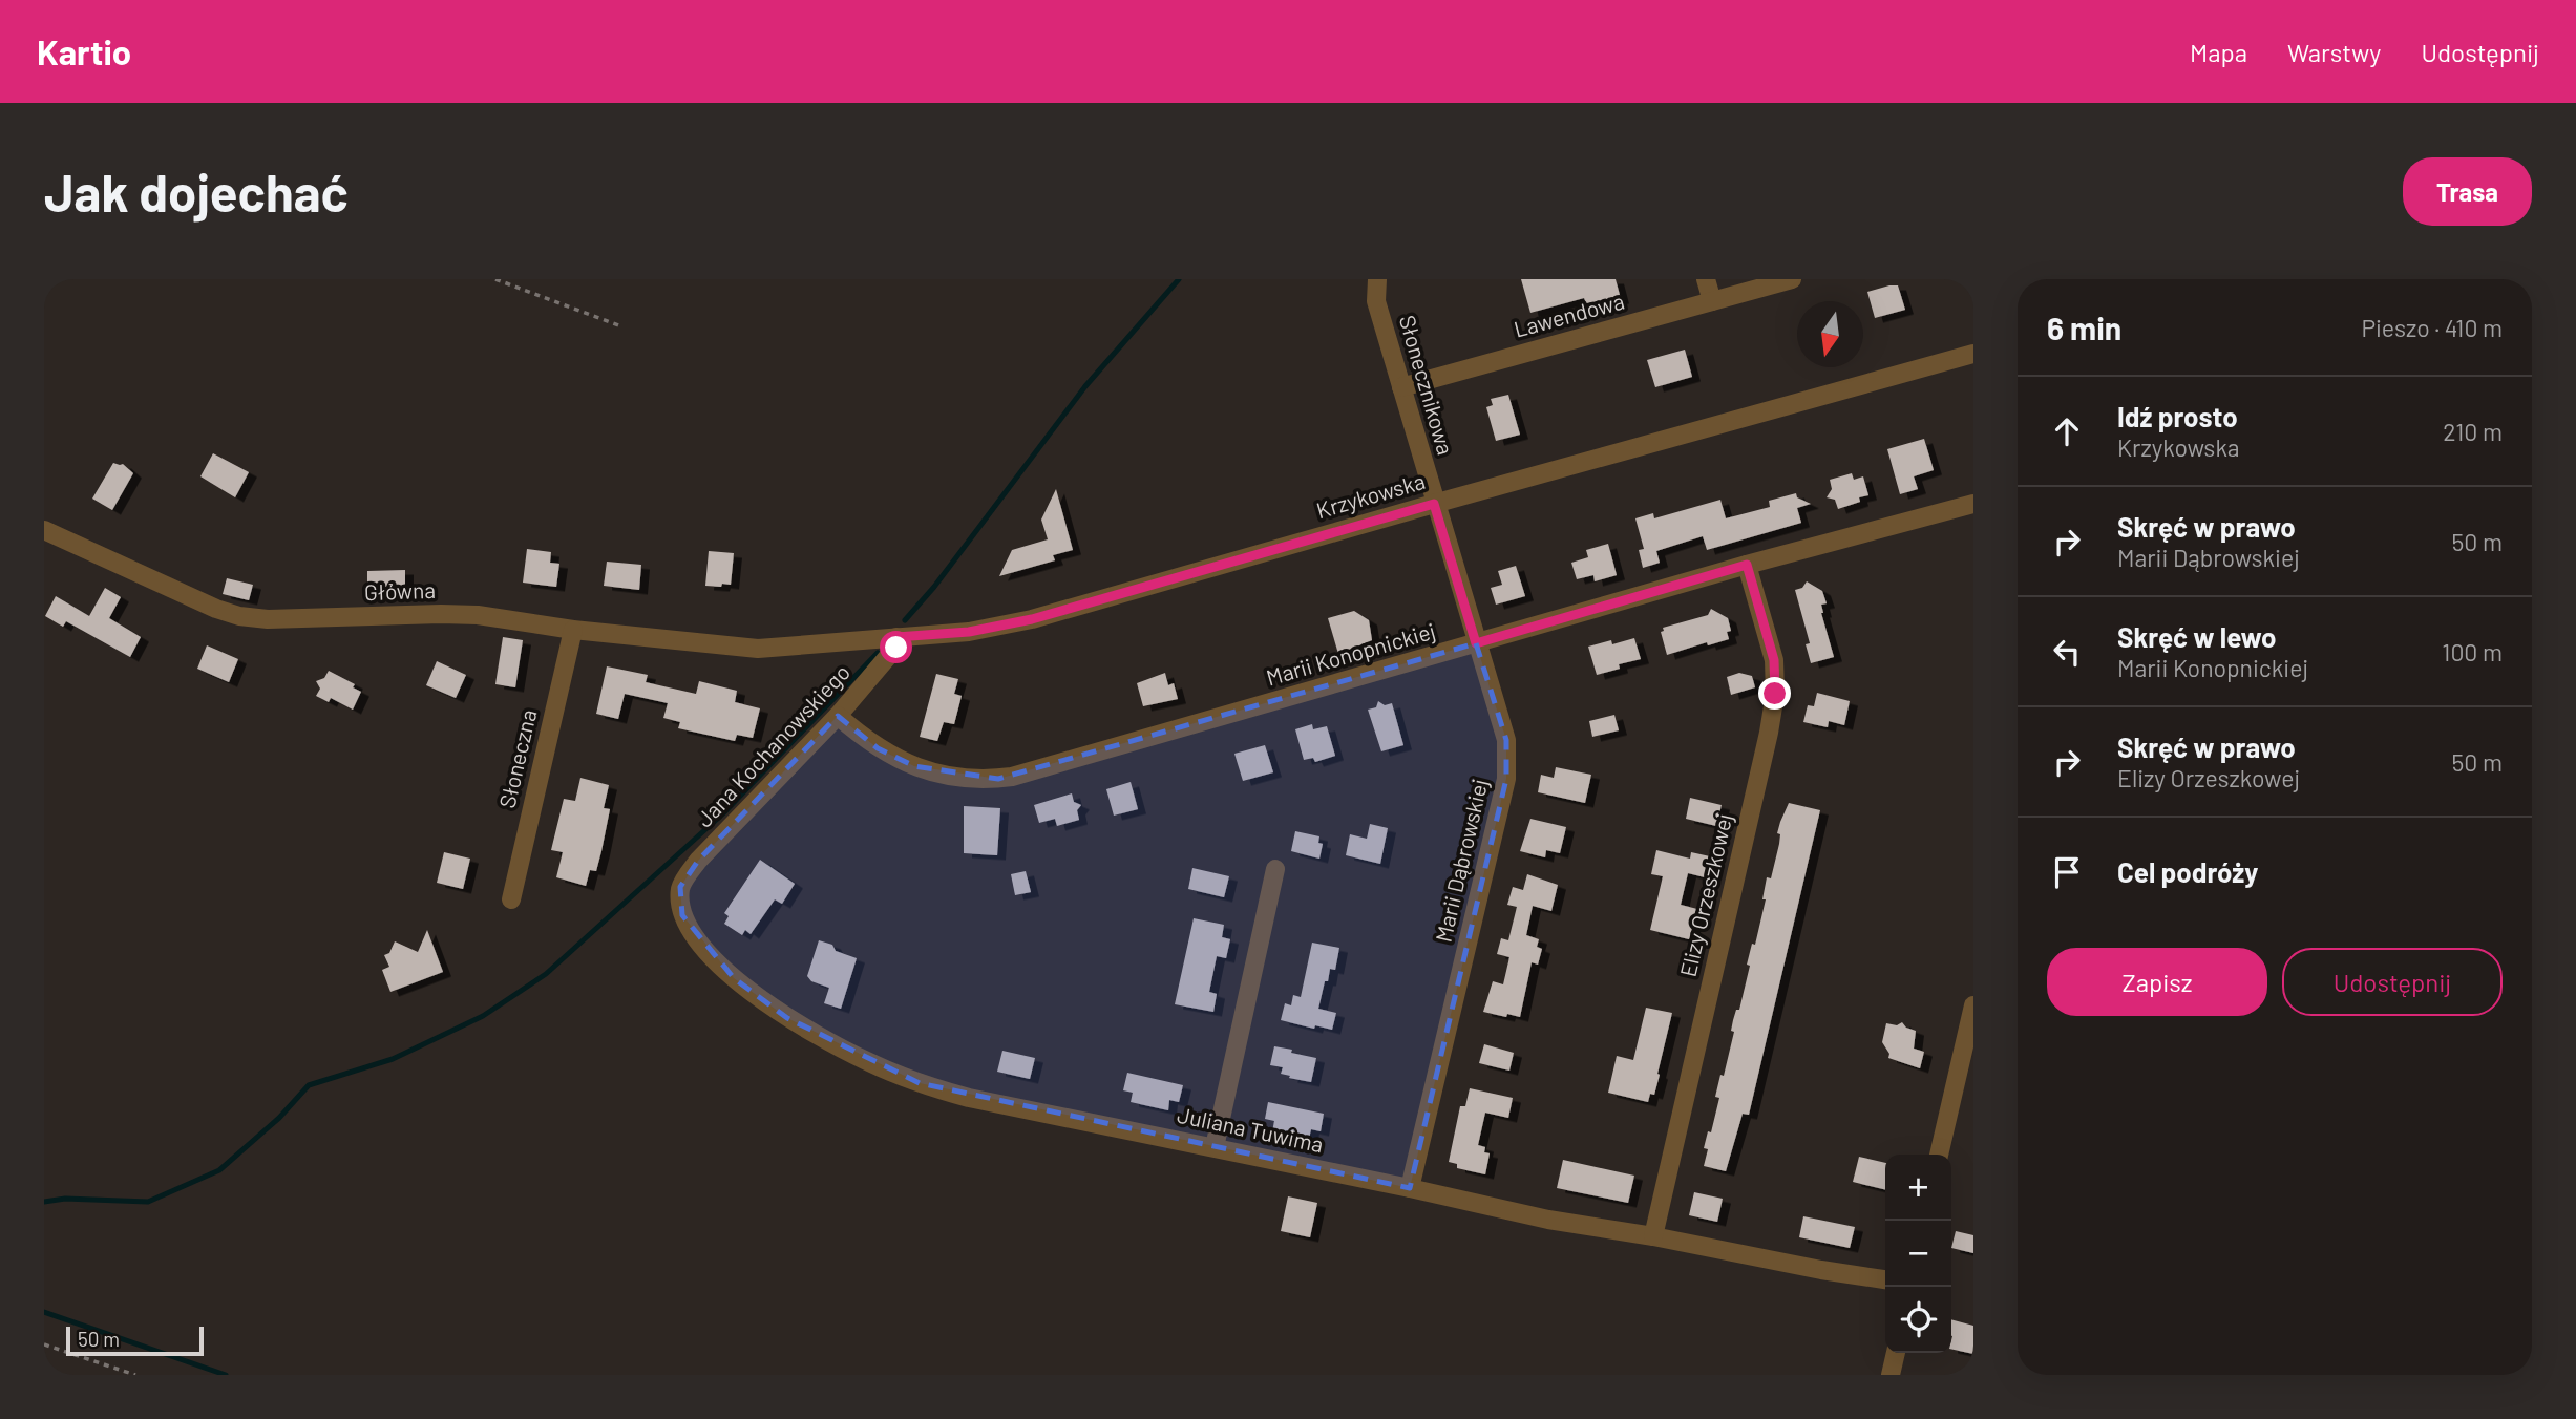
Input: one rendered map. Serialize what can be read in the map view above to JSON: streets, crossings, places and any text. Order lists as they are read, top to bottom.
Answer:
{
  "streets": {
    "street": [
      "Lawendowa",
      "Słonecznikowa",
      "Krzykowska",
      "Główna",
      "Marii Konopnickiej",
      "Jana Kochanowskiego",
      "Słoneczna",
      "Marii Dąbrowskiej",
      "Elizy Orzeszkowej",
      "Juliana Tuwima"
    ]
  },
  "crossings": [
    ["Lawendowa", "Słonecznikowa"],
    ["Słonecznikowa", "Krzykowska"],
    ["Słonecznikowa", "Marii Dąbrowskiej"],
    ["Krzykowska", "Główna"],
    ["Krzykowska", "Jana Kochanowskiego"],
    ["Krzykowska", "Marii Dąbrowskiej"],
    ["Główna", "Słoneczna"],
    ["Marii Konopnickiej", "Jana Kochanowskiego"],
    ["Marii Konopnickiej", "Marii Dąbrowskiej"],
    ["Marii Konopnickiej", "Elizy Orzeszkowej"],
    ["Jana Kochanowskiego", "Juliana Tuwima"],
    ["Marii Dąbrowskiej", "Juliana Tuwima"],
    ["Elizy Orzeszkowej", "Juliana Tuwima"]
  ],
  "scale_bar": "50 m",
  "north": "bottom",
  "page": {
    "header": "Kartio",
    "nav": ["Mapa", "Warstwy", "Udostępnij"],
    "buttons": [
      "Trasa",
      ["Zapisz", "Udostępnij"]
    ],
    "title": "Jak dojechać",
    "heading": ["6 min", "Pieszo · 410 m"],
    "list": [
      ["Idź prosto", "Krzykowska", "210 m"],
      ["Skręć w prawo", "Marii Dąbrowskiej", "50 m"],
      ["Skręć w lewo", "Marii Konopnickiej", "100 m"],
      ["Skręć w prawo", "Elizy Orzeszkowej", "50 m"],
      "Cel podróży"
    ],
    "map_buttons": ["+", "−"],
    "scale": "50 m"
  }
}
